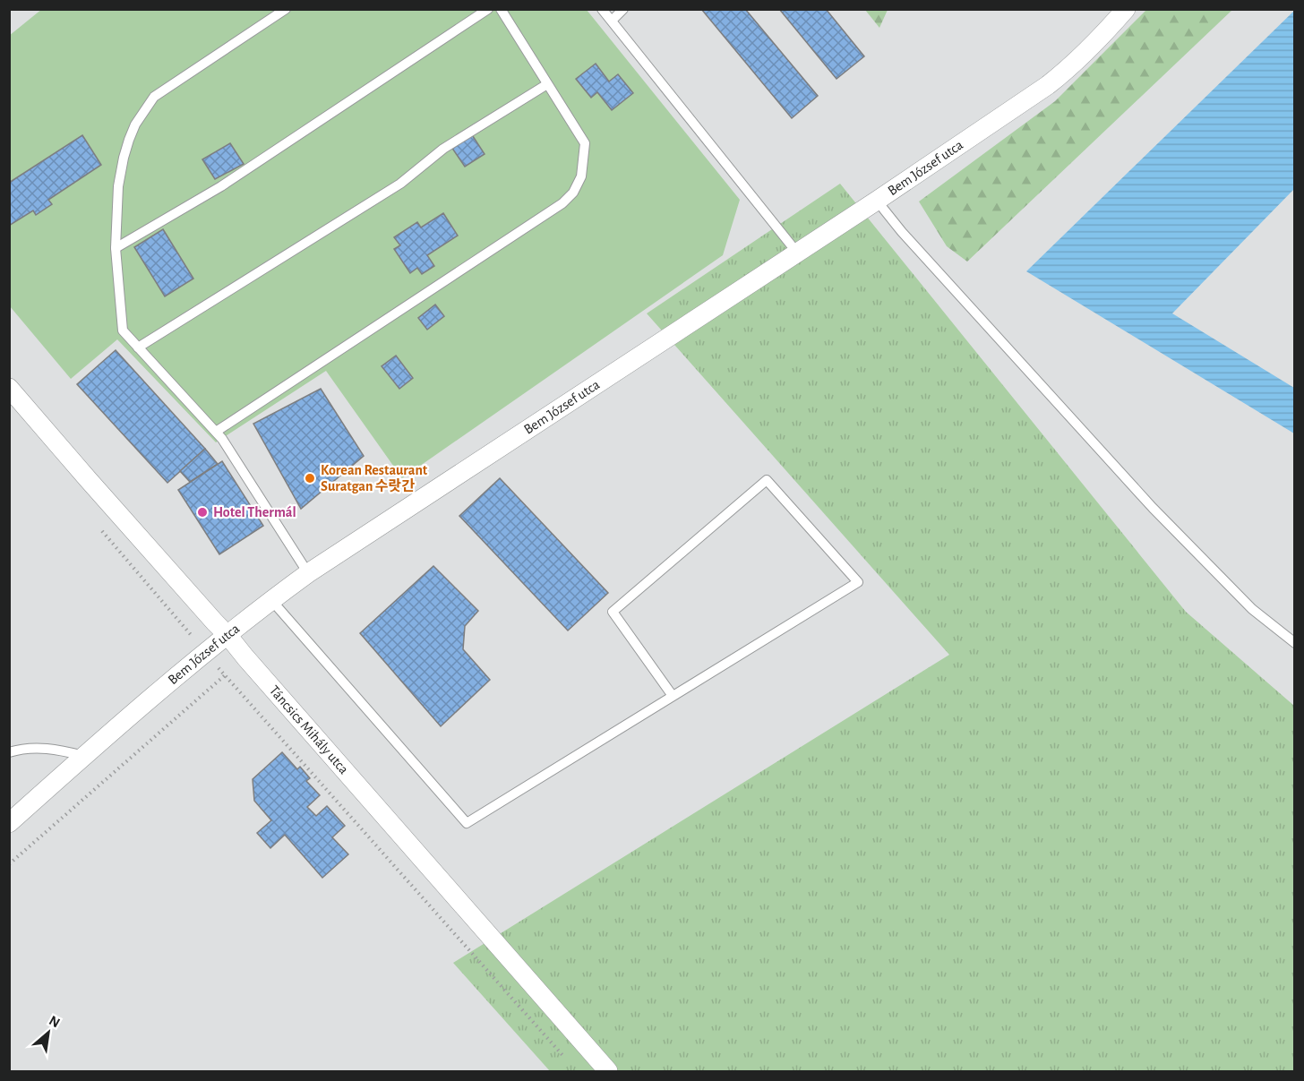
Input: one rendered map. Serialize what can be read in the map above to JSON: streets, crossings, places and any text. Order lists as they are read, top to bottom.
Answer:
{
  "streets": {
    "street": ["Bem József utca", "Táncsics Mihály utca"]
  },
  "crossings": [
    ["Bem József utca", "Táncsics Mihály utca"]
  ],
  "places": ["Korean Restaurant Suratgan 수랏간", "Hotel Thermál"],
  "north": "top right"
}
